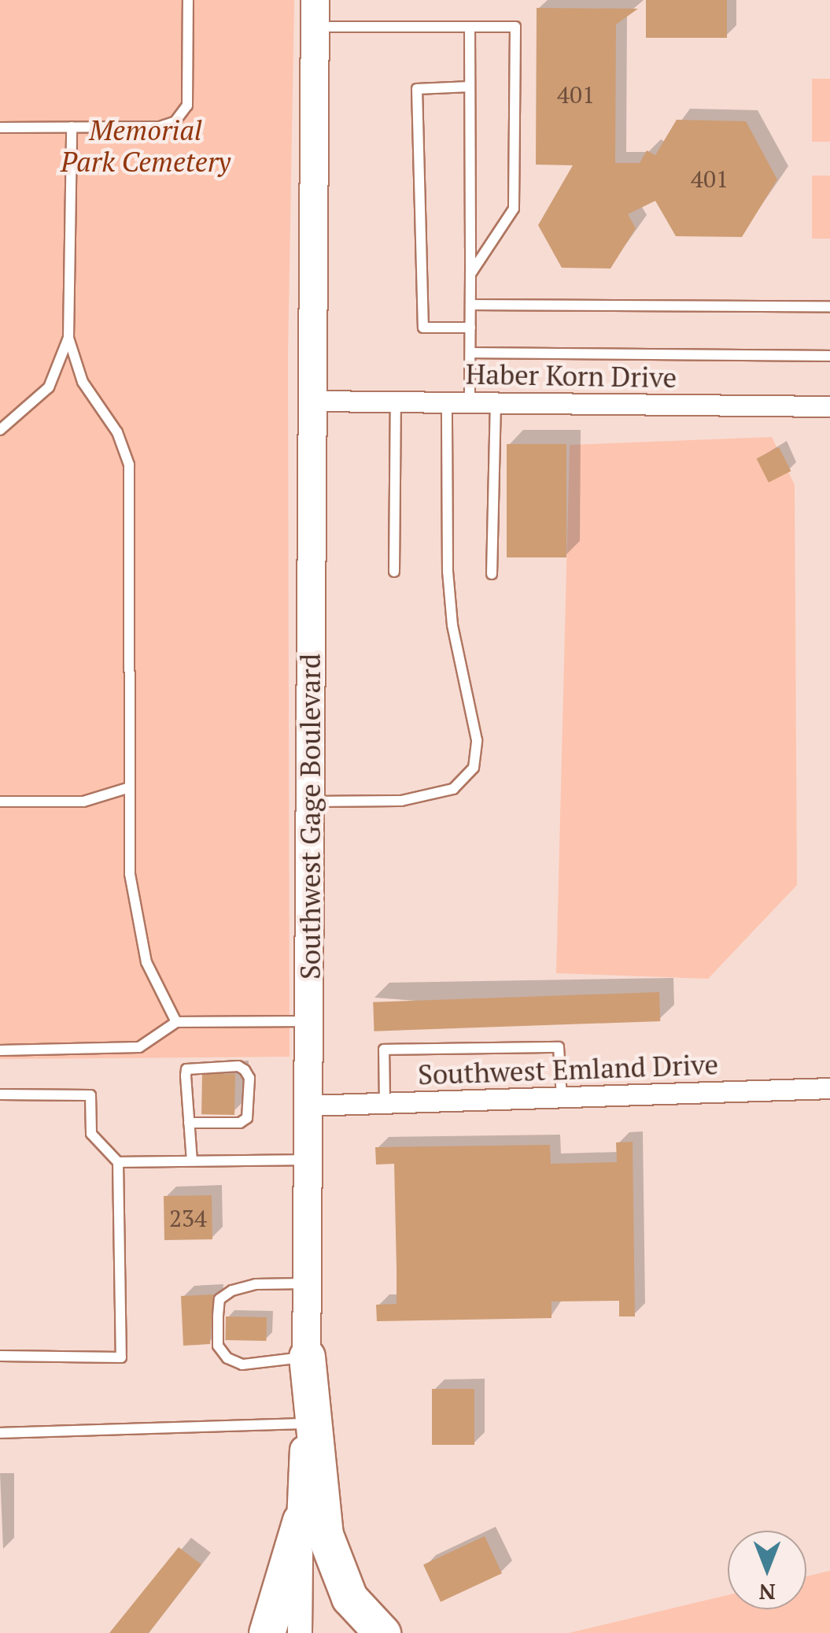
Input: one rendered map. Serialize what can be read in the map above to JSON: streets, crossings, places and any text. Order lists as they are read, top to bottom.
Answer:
{
  "streets": {
    "main road": ["Southwest Gage Boulevard"],
    "street": ["Haber Korn Drive", "Southwest Emland Drive"]
  },
  "crossings": [
    ["Haber Korn Drive", "Southwest Gage Boulevard"],
    ["Southwest Gage Boulevard", "Southwest Emland Drive"]
  ],
  "parks": ["Memorial Park Cemetery"],
  "house_numbers": ["401", "401", "234"],
  "north": "bottom"
}
